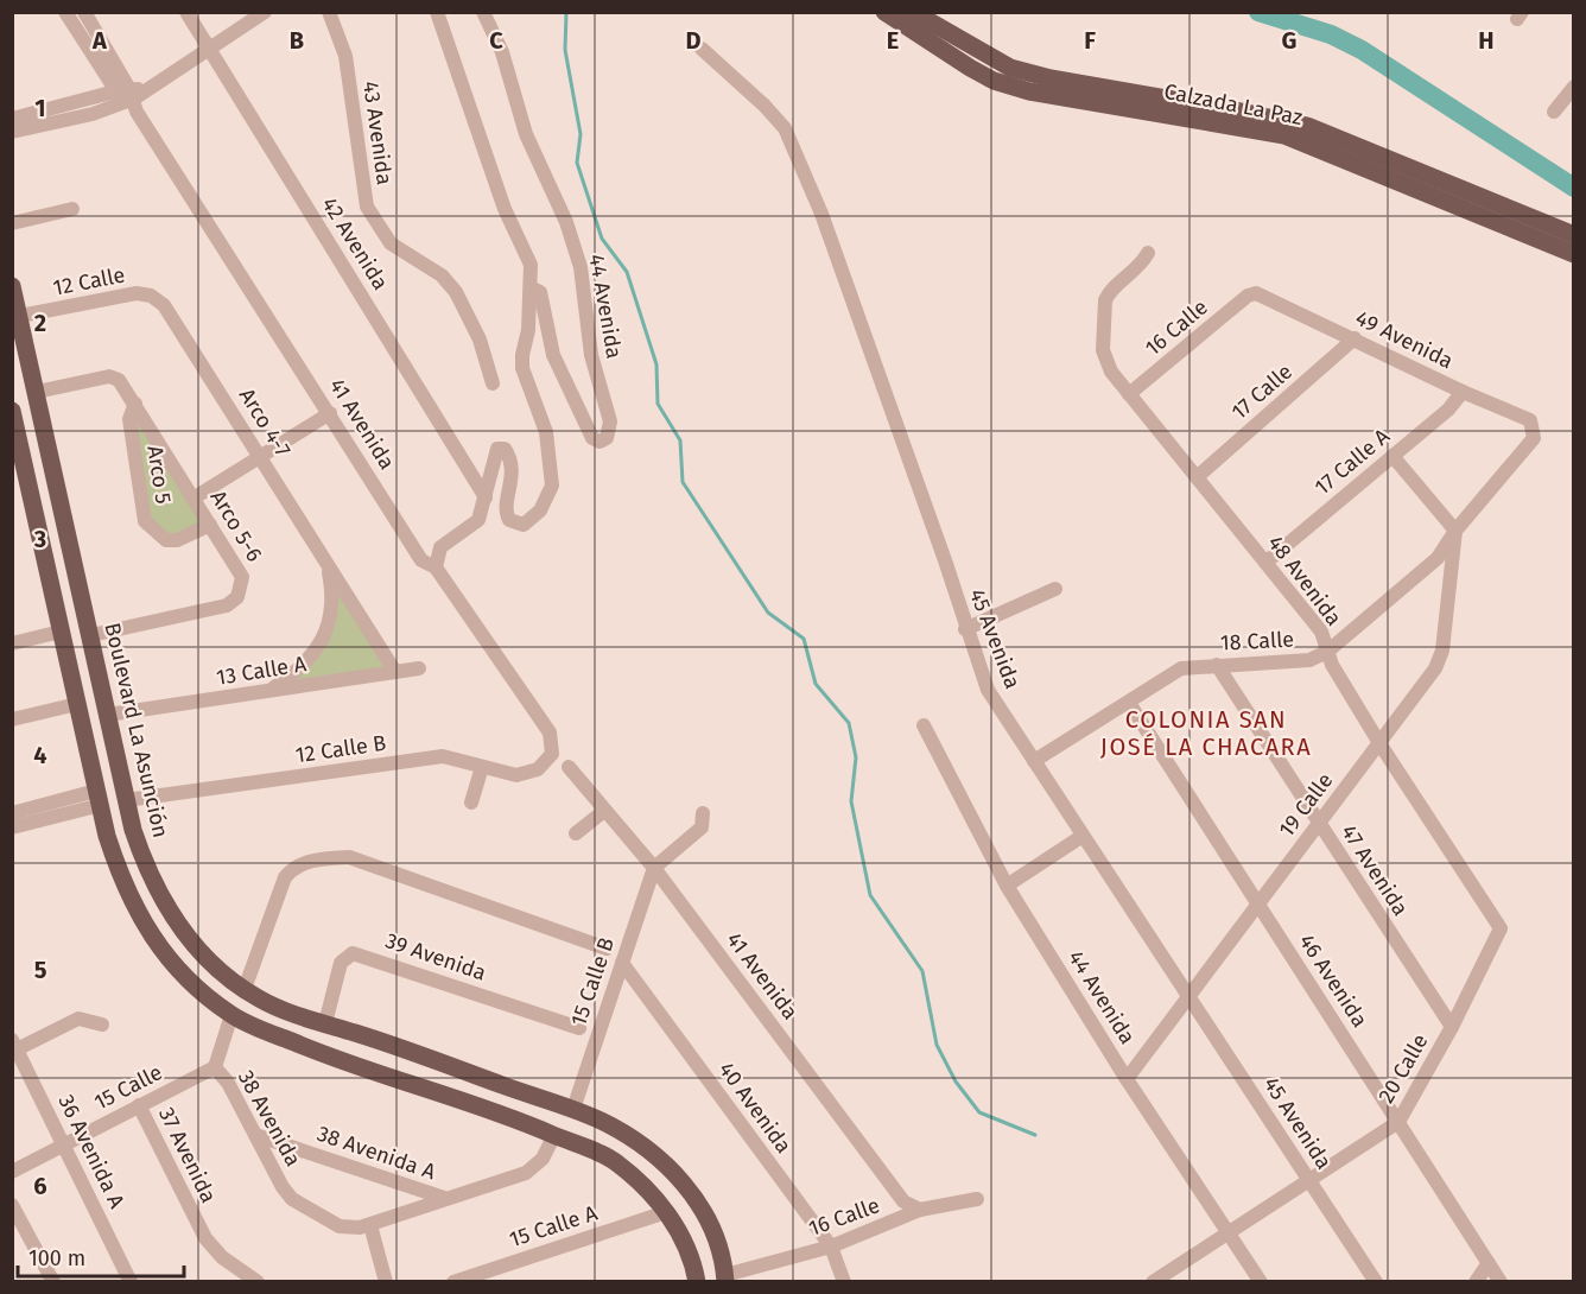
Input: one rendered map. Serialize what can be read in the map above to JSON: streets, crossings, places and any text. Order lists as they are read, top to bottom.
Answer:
{
  "streets": {
    "main road": ["Calzada La Paz", "Boulevard La Asunción"],
    "street": [
      "43 Avenida",
      "42 Avenida",
      "12 Calle",
      "44 Avenida",
      "16 Calle",
      "49 Avenida",
      "17 Calle",
      "Arco 4-7",
      "41 Avenida",
      "17 Calle A",
      "Arco 5",
      "Arco 5-6",
      "48 Avenida",
      "45 Avenida",
      "18 Calle",
      "13 Calle A",
      "12 Calle B",
      "19 Calle",
      "47 Avenida",
      "39 Avenida",
      "46 Avenida",
      "15 Calle B",
      "20 Calle",
      "15 Calle",
      "40 Avenida",
      "38 Avenida",
      "36 Avenida A",
      "38 Avenida A",
      "37 Avenida",
      "15 Calle A"
    ]
  },
  "crossings": [
    ["42 Avenida", "44 Avenida"],
    ["12 Calle", "Arco 4-7"],
    ["12 Calle", "Boulevard La Asunción"],
    ["44 Avenida", "19 Calle"],
    ["44 Avenida", "20 Calle"],
    ["16 Calle", "49 Avenida"],
    ["16 Calle", "41 Avenida"],
    ["16 Calle", "48 Avenida"],
    ["16 Calle", "Boulevard La Asunción"],
    ["16 Calle", "40 Avenida"],
    ["49 Avenida", "17 Calle"],
    ["49 Avenida", "17 Calle A"],
    ["49 Avenida", "18 Calle"],
    ["17 Calle", "48 Avenida"],
    ["Arco 4-7", "13 Calle A"],
    ["41 Avenida", "12 Calle B"],
    ["41 Avenida", "15 Calle B"],
    ["17 Calle A", "48 Avenida"],
    ["Arco 5", "Arco 5-6"],
    ["Arco 5-6", "Boulevard La Asunción"],
    ["48 Avenida", "18 Calle"],
    ["48 Avenida", "19 Calle"],
    ["48 Avenida", "20 Calle"],
    ["45 Avenida", "18 Calle"],
    ["45 Avenida", "19 Calle"],
    ["45 Avenida", "20 Calle"],
    ["18 Calle", "19 Calle"],
    ["18 Calle", "47 Avenida"],
    ["18 Calle", "46 Avenida"],
    ["13 Calle A", "Boulevard La Asunción"],
    ["Boulevard La Asunción", "12 Calle B"],
    ["Boulevard La Asunción", "39 Avenida"],
    ["Boulevard La Asunción", "15 Calle B"],
    ["19 Calle", "47 Avenida"],
    ["19 Calle", "46 Avenida"],
    ["47 Avenida", "20 Calle"],
    ["46 Avenida", "20 Calle"],
    ["15 Calle B", "40 Avenida"],
    ["15 Calle", "38 Avenida"],
    ["15 Calle", "36 Avenida A"],
    ["15 Calle", "37 Avenida"],
    ["38 Avenida", "38 Avenida A"]
  ],
  "districts": ["COLONIA SAN JOSÉ LA CHACARA"],
  "scale_bar": "100 m",
  "grid": {
    "columns": [
      "A",
      "B",
      "C",
      "D",
      "E",
      "F",
      "G",
      "H"
    ],
    "rows": [
      "1",
      "2",
      "3",
      "4",
      "5",
      "6"
    ]
  }
}
